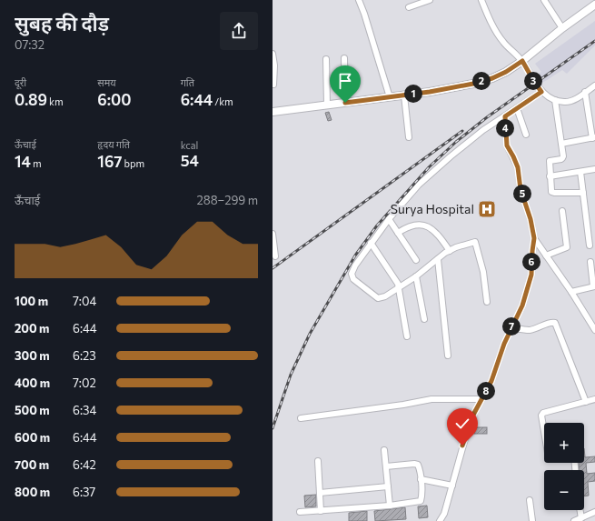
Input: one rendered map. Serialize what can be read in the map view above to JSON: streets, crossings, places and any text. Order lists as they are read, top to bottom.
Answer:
{
  "places": {
    "hospital": ["Surya Hospital"]
  },
  "page": {
    "heading": ["सुबह की दौड़", "07:32"],
    "stats": [
      ["दूरी", "0.89 km"],
      ["समय", "6:00"],
      ["गति", "6:44 /km"],
      ["ऊँचाई", "14 m"],
      ["हृदय गति", "167 bpm"],
      ["kcal", "54"]
    ],
    "pins": [
      "2",
      "3",
      "1",
      "4",
      "5",
      "6",
      "7",
      "8"
    ],
    "chart": ["ऊँचाई", "288–299 m"],
    "list": [
      {
        "name": "100 m",
        "note": "7:04"
      },
      {
        "name": "200 m",
        "note": "6:44"
      },
      {
        "name": "300 m",
        "note": "6:23"
      },
      {
        "name": "400 m",
        "note": "7:02"
      },
      {
        "name": "500 m",
        "note": "6:34"
      },
      {
        "name": "600 m",
        "note": "6:44"
      },
      {
        "name": "700 m",
        "note": "6:42"
      },
      {
        "name": "800 m",
        "note": "6:37"
      }
    ],
    "map_buttons": ["+", "−"]
  }
}
